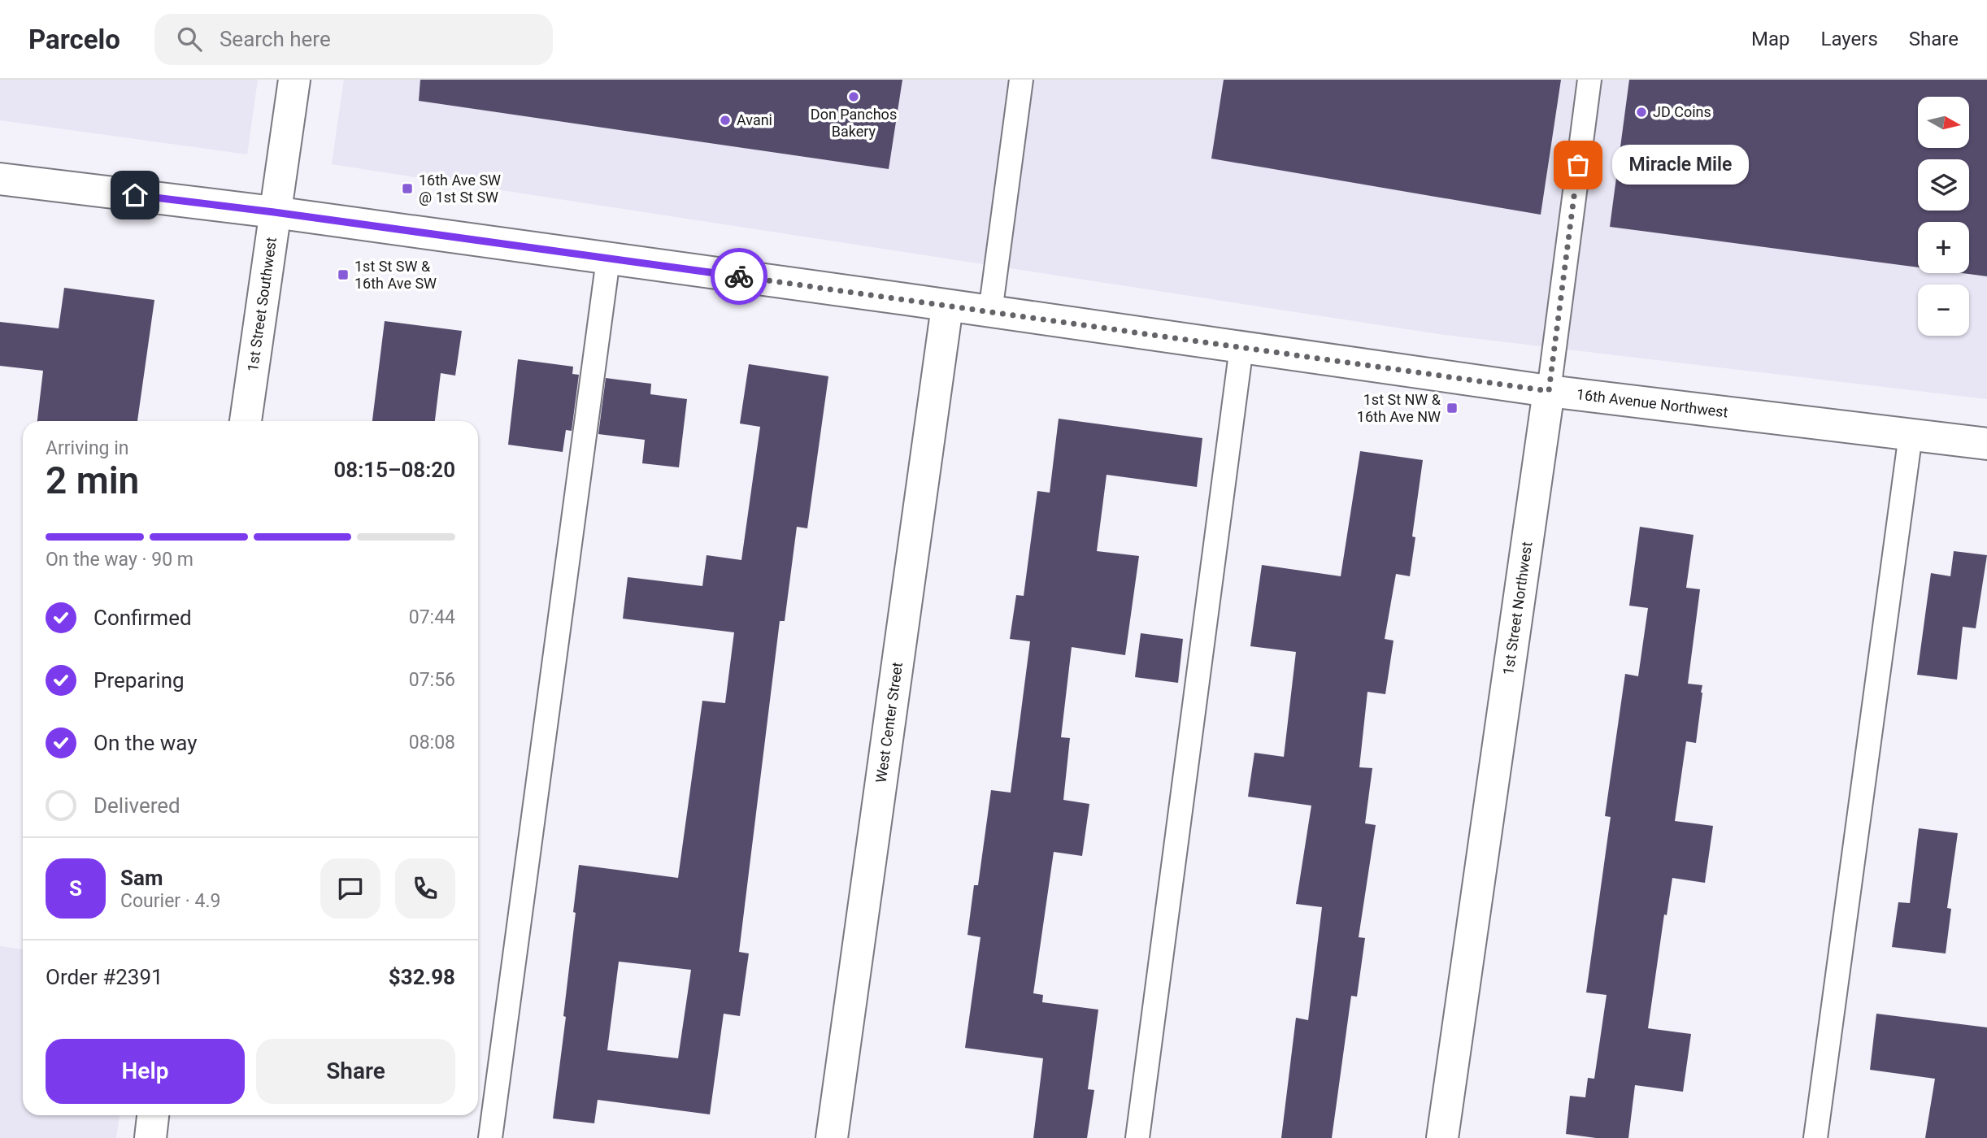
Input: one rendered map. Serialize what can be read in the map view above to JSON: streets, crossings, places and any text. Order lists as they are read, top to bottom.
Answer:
{
  "streets": {
    "street": [
      "1st Street Southwest",
      "16th Avenue Northwest",
      "1st Street Northwest",
      "West Center Street"
    ]
  },
  "crossings": [
    ["1st Street Southwest", "16th Avenue Northwest"],
    ["16th Avenue Northwest", "1st Street Northwest"],
    ["16th Avenue Northwest", "West Center Street"]
  ],
  "places": {
    "other": [
      "Don Panchos Bakery",
      "JD Coins",
      "Avani",
      "Miracle Mile"
    ],
    "transit": ["16th Ave SW @ 1st St SW", "1st St SW & 16th Ave SW", "1st St NW & 16th Ave NW"]
  },
  "north": "right",
  "page": {
    "header": "Parcelo",
    "search": "Search here",
    "nav": ["Map", "Layers", "Share"],
    "map_buttons": ["+", "−"],
    "bubble": "Miracle Mile",
    "heading": ["2 min", "Arriving in", "08:15–08:20"],
    "panel": [
      "Sam",
      "Courier · 4.9",
      "Order #2391",
      "$32.98"
    ],
    "bar": "On the way · 90 m",
    "list": [
      ["Confirmed", "07:44"],
      ["Preparing", "07:56"],
      ["On the way", "08:08"],
      "Delivered"
    ],
    "round": "S",
    "buttons": ["Help", "Share"]
  }
}
